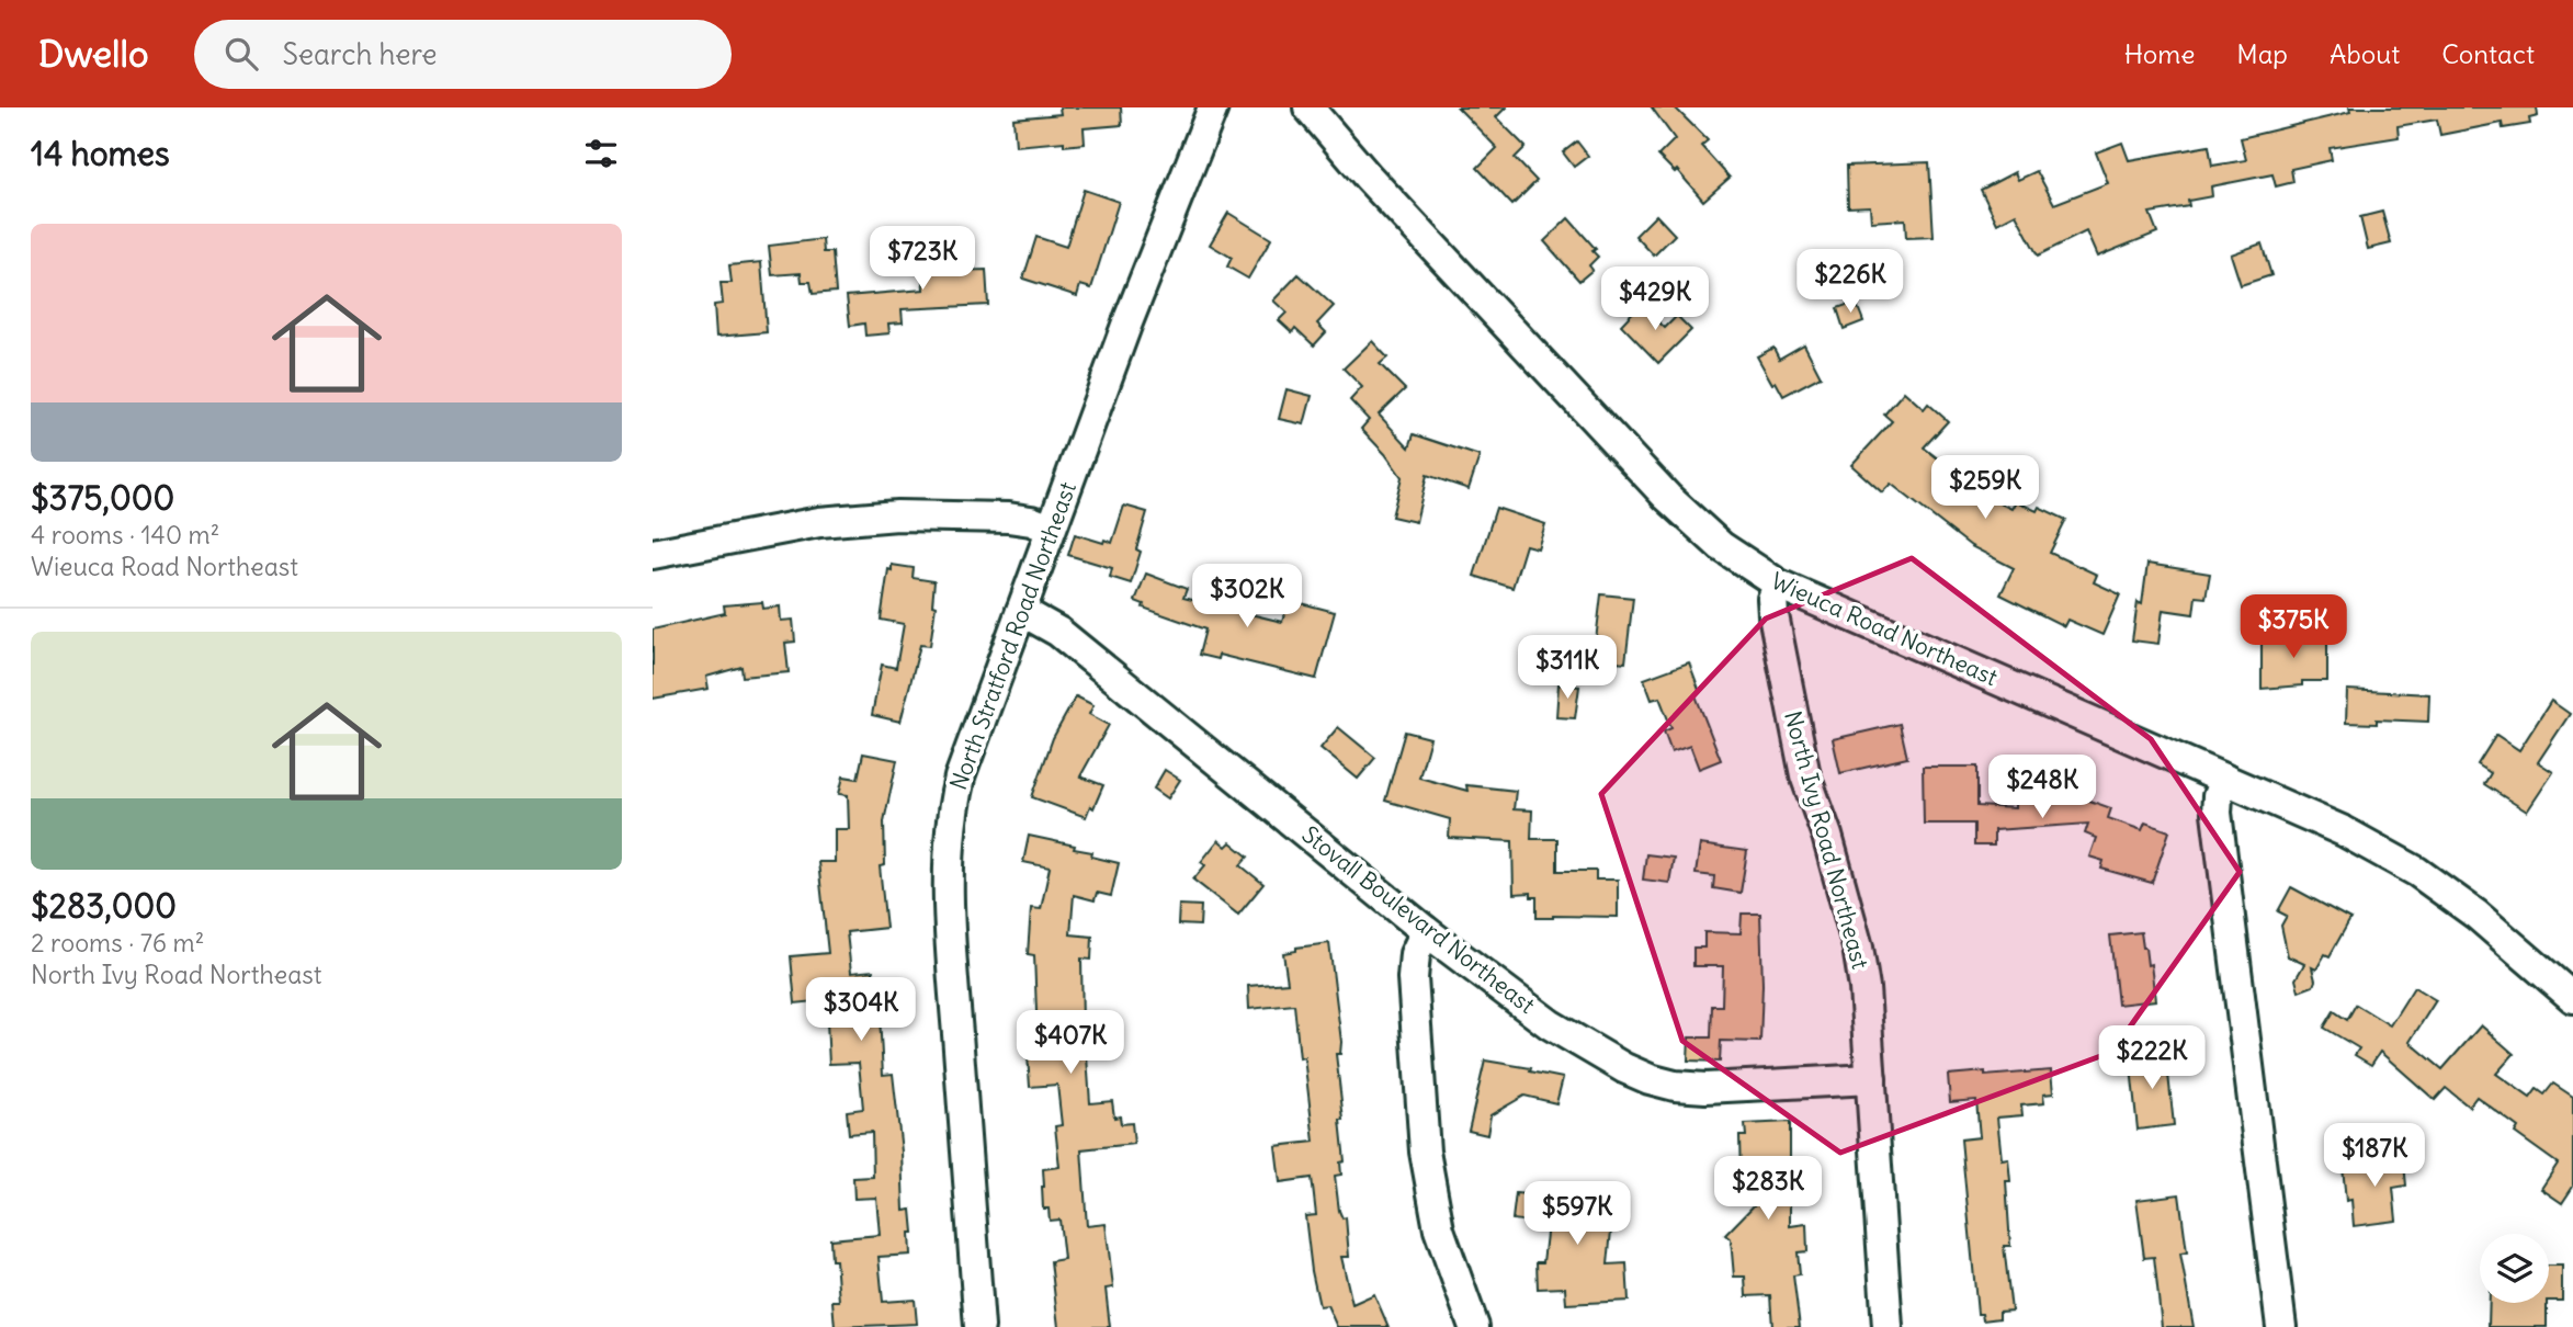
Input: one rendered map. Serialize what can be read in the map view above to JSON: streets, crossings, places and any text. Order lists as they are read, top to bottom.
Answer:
{
  "streets": {
    "street": [
      "Wieuca Road Northeast",
      "North Stratford Road Northeast",
      "North Ivy Road Northeast",
      "Stovall Boulevard Northeast"
    ]
  },
  "crossings": [
    ["Wieuca Road Northeast", "North Ivy Road Northeast"],
    ["North Stratford Road Northeast", "Stovall Boulevard Northeast"],
    ["North Ivy Road Northeast", "Stovall Boulevard Northeast"]
  ],
  "page": {
    "header": "Dwello",
    "search": "Search here",
    "nav": [
      "Home",
      "Map",
      "About",
      "Contact"
    ],
    "heading": "14 homes",
    "list": [
      {
        "name": "$375,000",
        "note": "4 rooms · 140 m² · Wieuca Road Northeast"
      },
      {
        "name": "$283,000",
        "note": "2 rooms · 76 m² · North Ivy Road Northeast"
      }
    ],
    "price": [
      "$723K",
      "$226K",
      "$429K",
      "$259K",
      "$302K",
      "$375K",
      "$311K",
      "$248K",
      "$304K",
      "$407K",
      "$222K",
      "$187K",
      "$283K",
      "$597K"
    ]
  }
}
